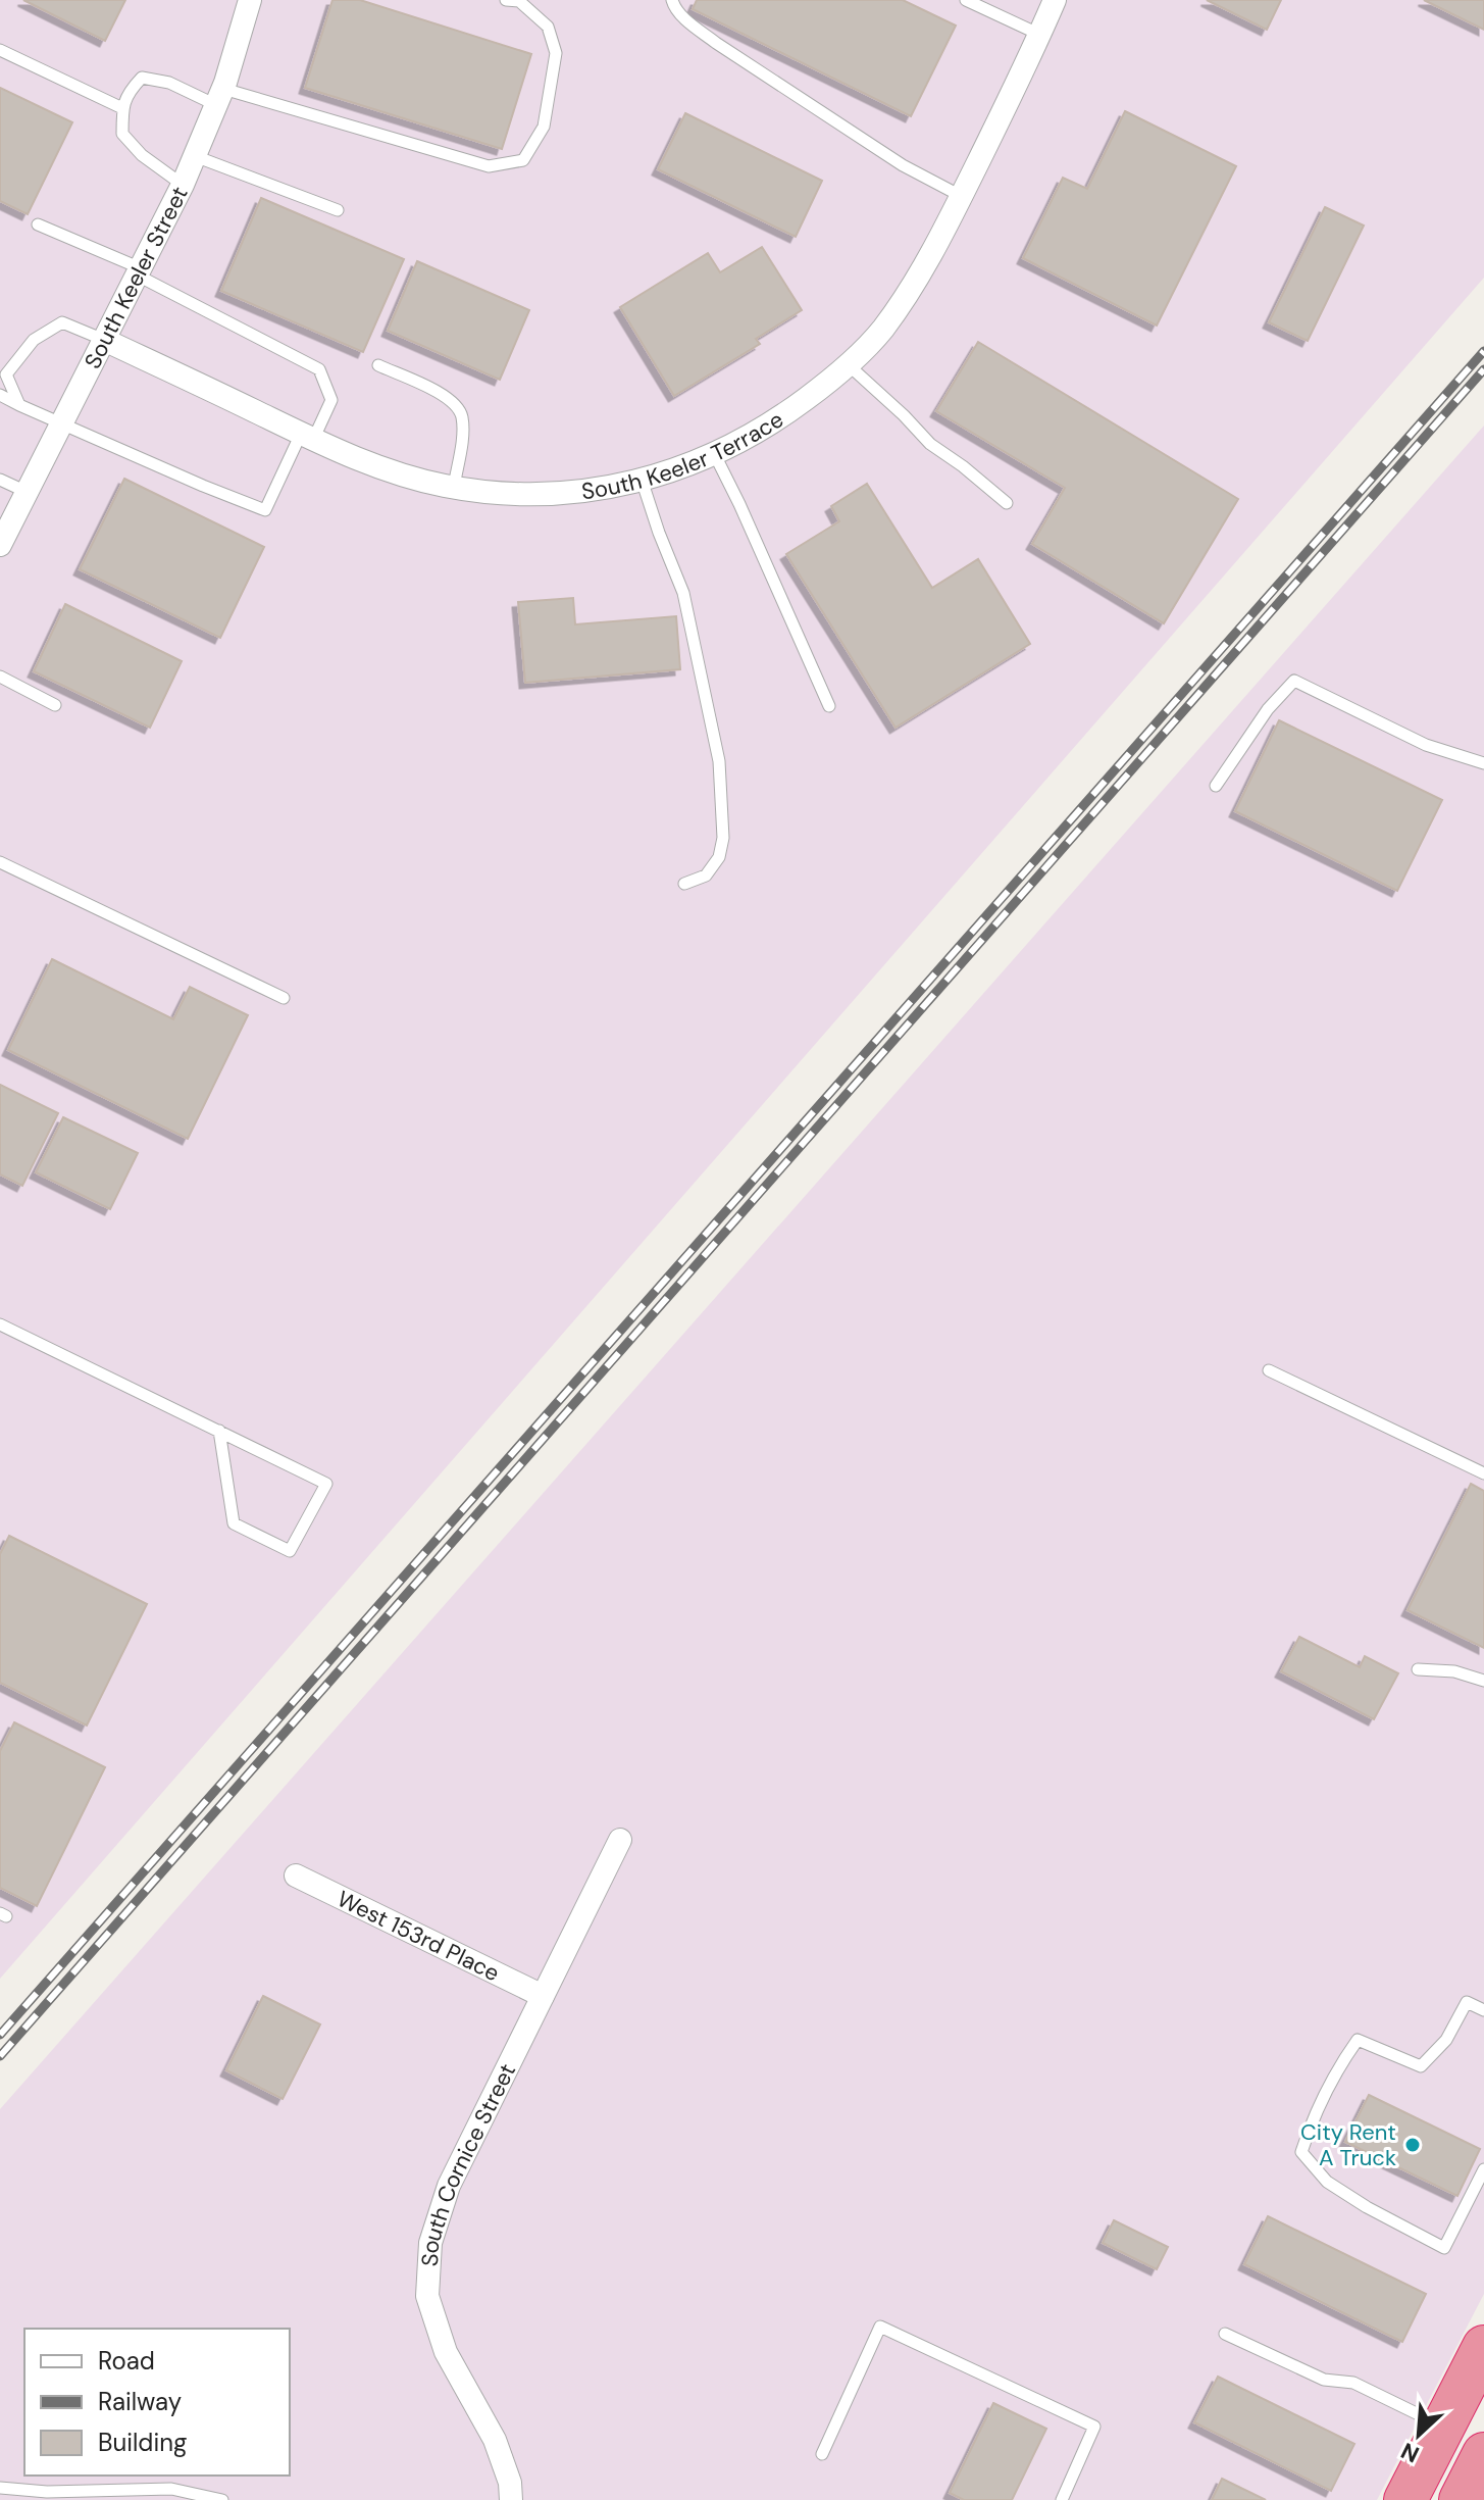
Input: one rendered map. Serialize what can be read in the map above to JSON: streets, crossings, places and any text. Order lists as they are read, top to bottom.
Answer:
{
  "streets": {
    "street": [
      "South Keeler Street",
      "South Keeler Terrace",
      "West 153rd Place",
      "South Cornice Street"
    ]
  },
  "crossings": [
    ["South Keeler Street", "South Keeler Terrace"],
    ["West 153rd Place", "South Cornice Street"]
  ],
  "places": ["City Rent A Truck"],
  "legend": ["Road", "Railway", "Building"],
  "north": "bottom left"
}
